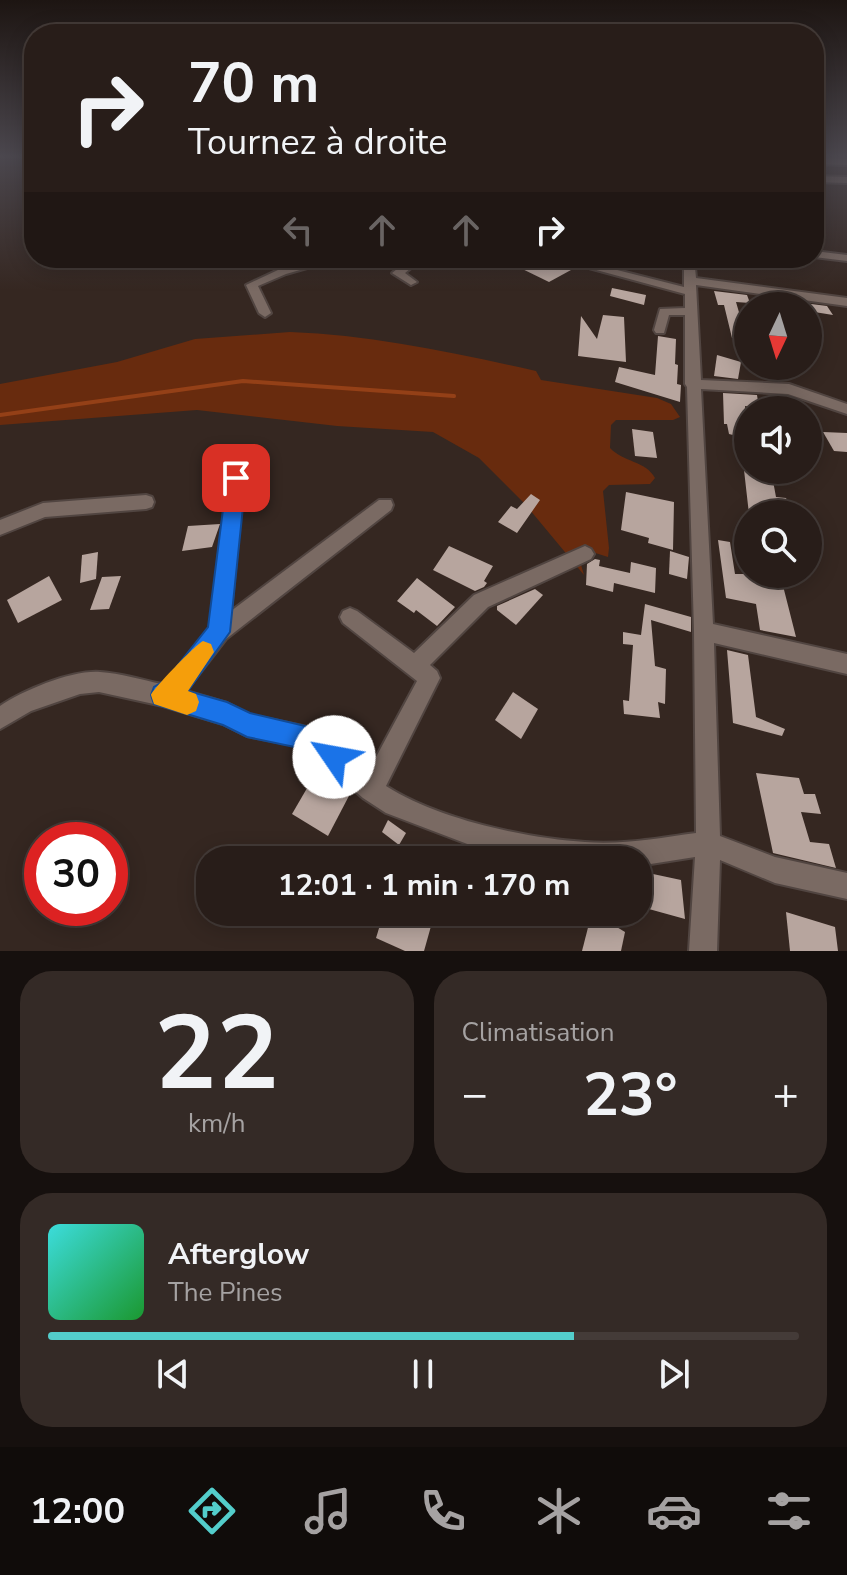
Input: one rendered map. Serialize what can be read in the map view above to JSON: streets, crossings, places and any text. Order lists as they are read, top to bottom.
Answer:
{
  "north": "bottom",
  "page": {
    "turn": ["70 m", "Tournez à droite"],
    "limit": "30",
    "trip": "12:01 · 1 min · 170 m",
    "tile": [
      ["22", "km/h"],
      "Climatisation"
    ],
    "heat": ["−", "23°", "+"],
    "song": ["Afterglow", "The Pines"],
    "tabs": "12:00"
  }
}
